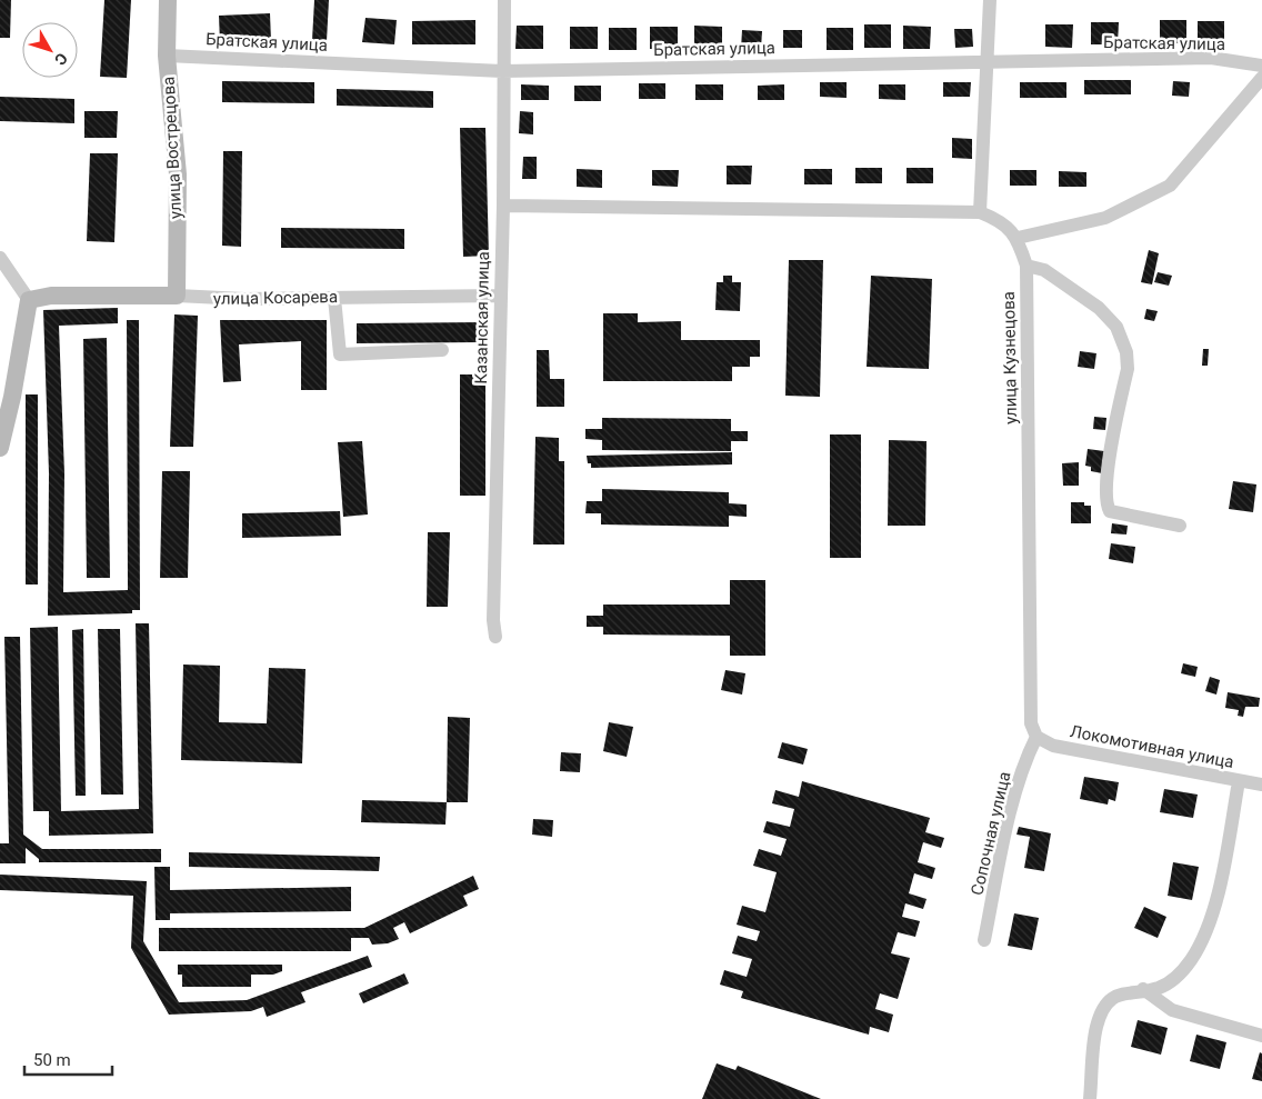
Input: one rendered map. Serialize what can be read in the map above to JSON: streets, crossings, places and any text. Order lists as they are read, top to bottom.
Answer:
{
  "streets": {
    "street": [
      "Братская улица",
      "улица Вострецова",
      "улица Косарева",
      "Казанская улица",
      "улица Кузнецова",
      "Локомотивная улица",
      "Сопочная улица"
    ]
  },
  "crossings": [
    ["Братская улица", "улица Вострецова"],
    ["Братская улица", "Казанская улица"],
    ["улица Вострецова", "улица Косарева"],
    ["улица Косарева", "Казанская улица"],
    ["улица Кузнецова", "Локомотивная улица"],
    ["улица Кузнецова", "Сопочная улица"],
    ["Локомотивная улица", "Сопочная улица"]
  ],
  "scale_bar": "50 m",
  "north": "bottom right"
}
